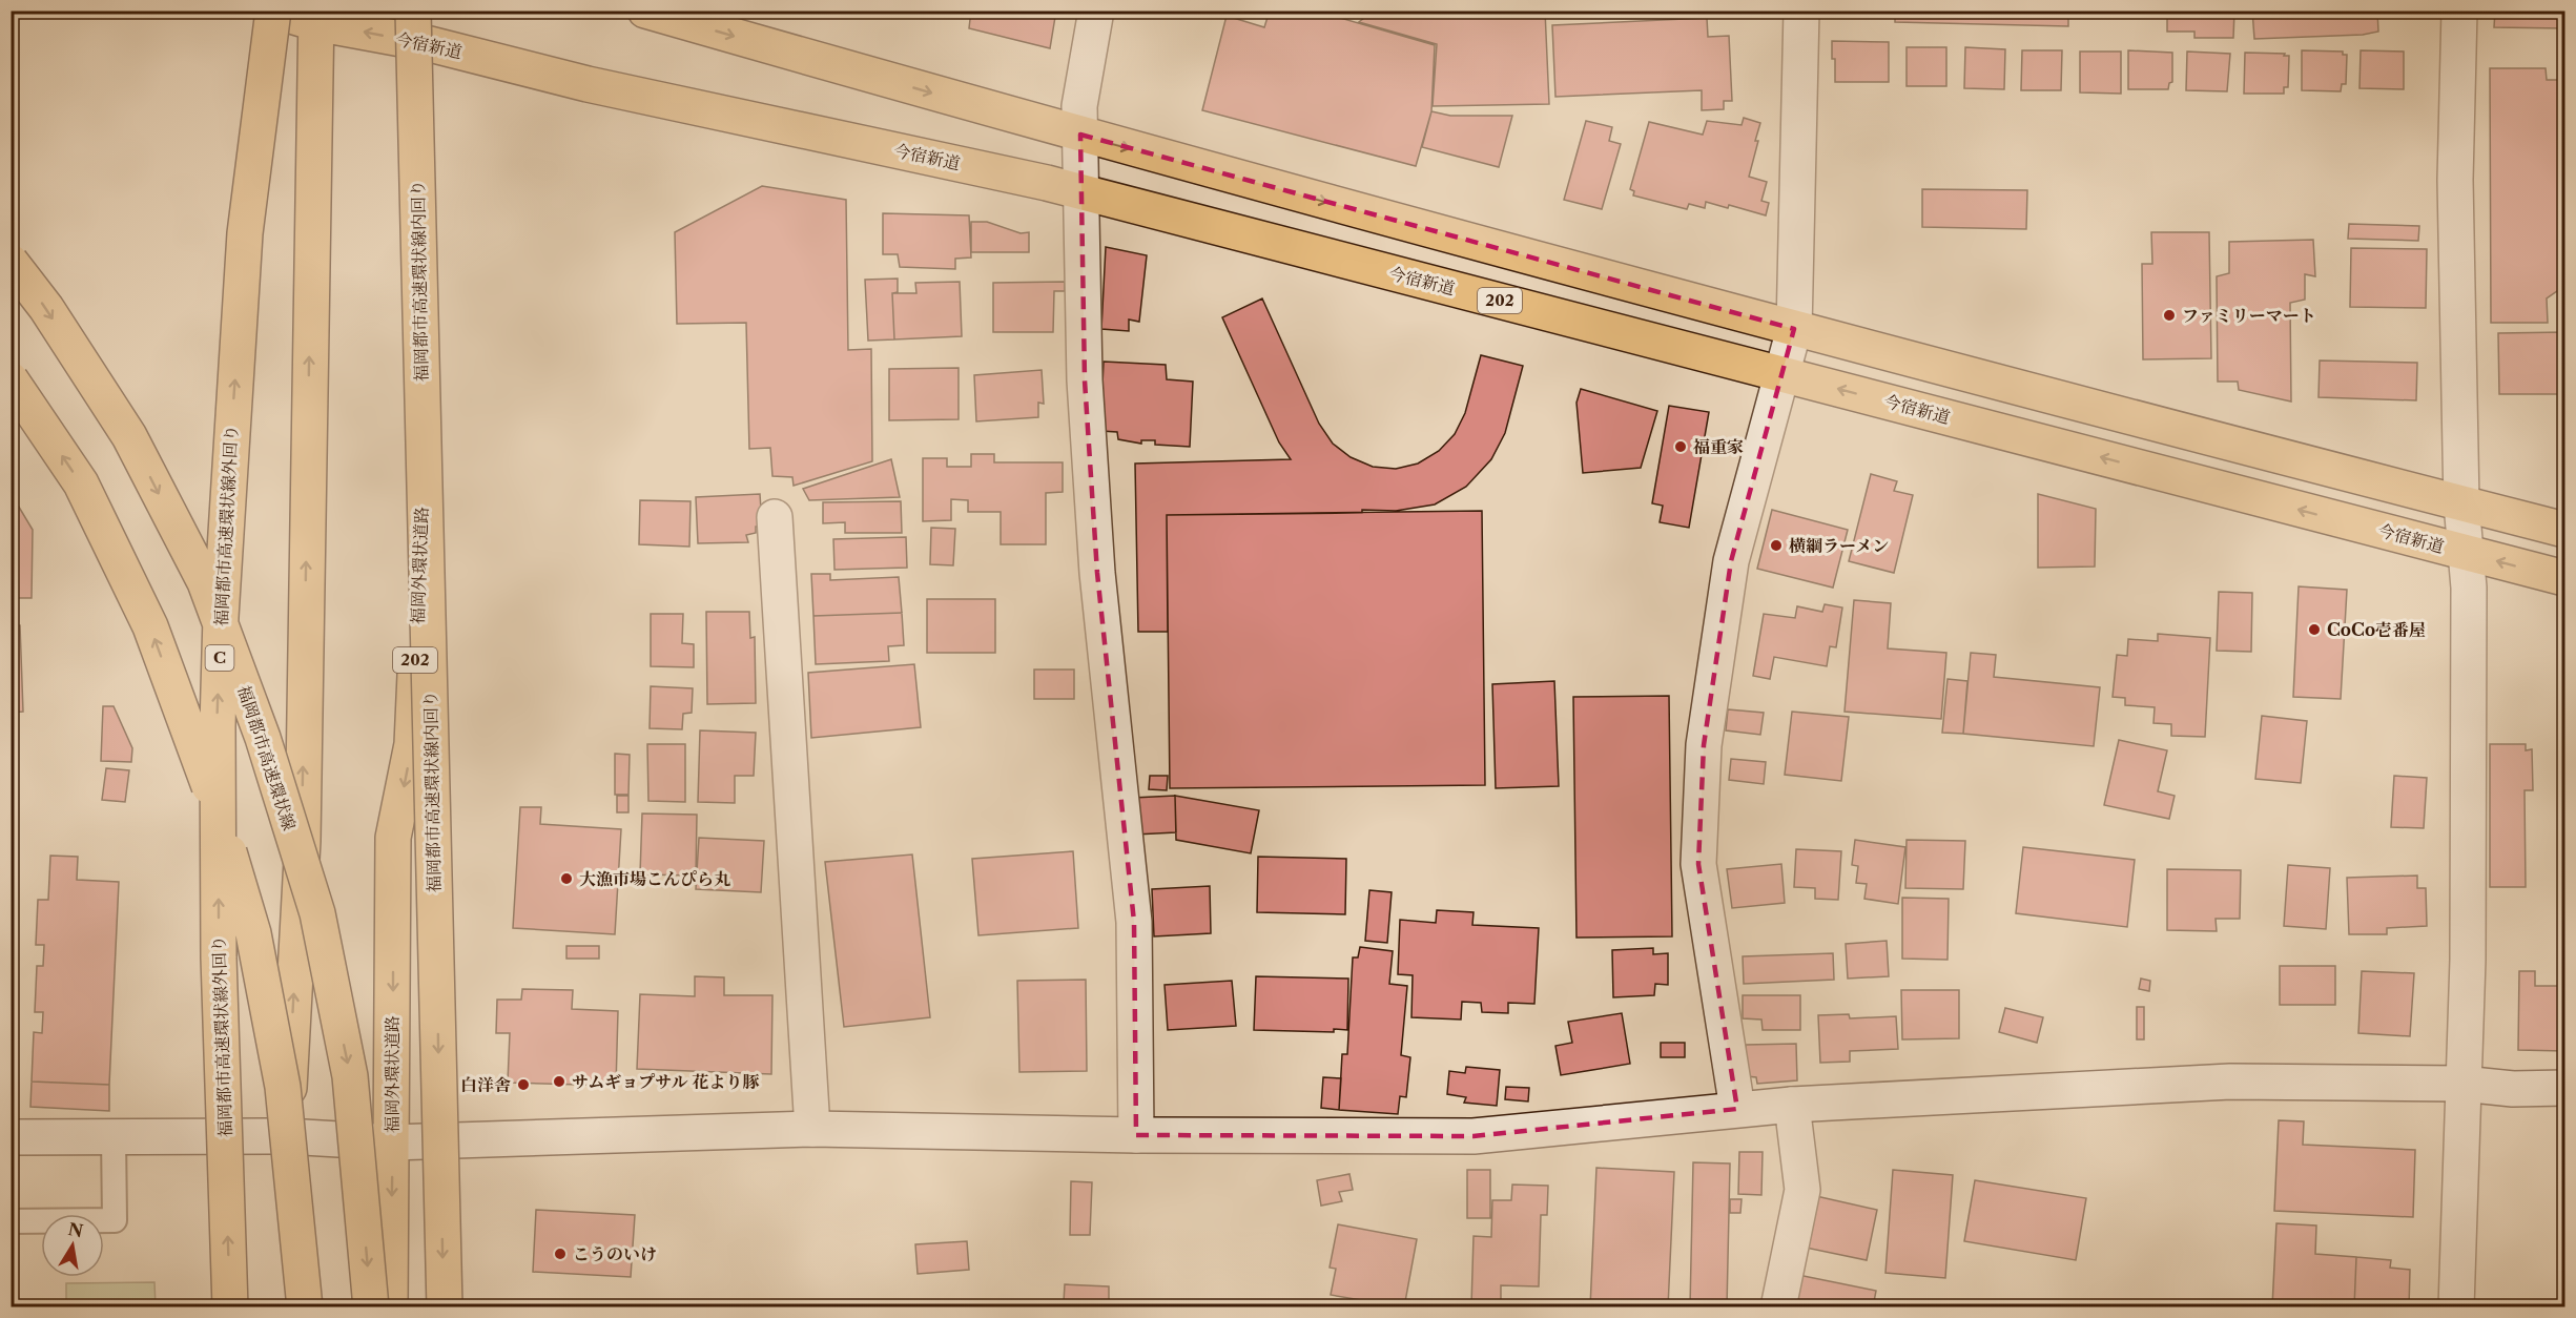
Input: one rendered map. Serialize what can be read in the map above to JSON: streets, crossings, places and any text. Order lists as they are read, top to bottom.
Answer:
{
  "streets": {
    "highway": [
      "今宿新道",
      "福岡都市高速環状線内回り",
      "202",
      "福岡都市高速環状線外回り",
      "福岡外環状道路",
      "C",
      "福岡都市高速環状線"
    ]
  },
  "crossings": [
    ["今宿新道", "福岡都市高速環状線外回り"],
    ["今宿新道", "福岡外環状道路"]
  ],
  "places": [
    "ファミリーマート",
    "福重家",
    "横綱ラーメン",
    "CoCo壱番屋",
    "大漁市場こんぴら丸",
    "サムギョプサル 花より豚",
    "白洋舎",
    "こうのいけ"
  ],
  "north": "top"
}
